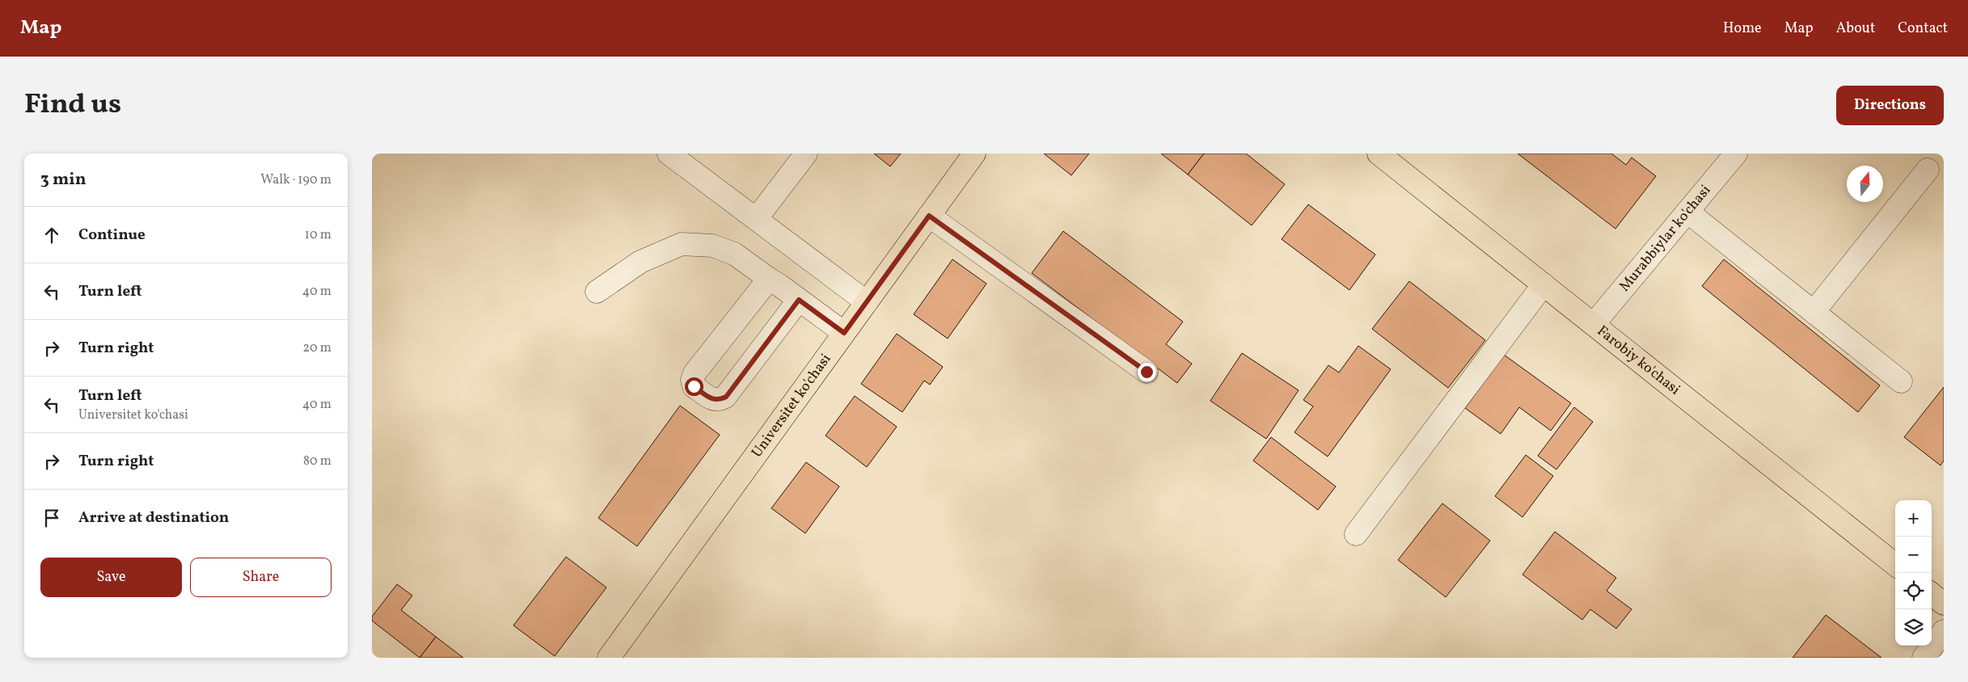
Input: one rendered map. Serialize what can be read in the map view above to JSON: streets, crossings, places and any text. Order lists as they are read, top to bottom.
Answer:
{
  "streets": {
    "main road": ["Farobiy ko'chasi", "Universitet ko'chasi"],
    "street": ["Murabbiylar ko'chasi"]
  },
  "crossings": [
    ["Murabbiylar ko'chasi", "Farobiy ko'chasi"]
  ],
  "north": "top",
  "page": {
    "header": "Map",
    "nav": [
      "Home",
      "Map",
      "About",
      "Contact"
    ],
    "title": "Find us",
    "buttons": [
      "Directions",
      ["Save", "Share"]
    ],
    "heading": ["3 min", "Walk · 190 m"],
    "list": [
      ["Continue", "10 m"],
      ["Turn left", "40 m"],
      ["Turn right", "20 m"],
      ["Turn left", "Universitet ko'chasi", "40 m"],
      ["Turn right", "80 m"],
      "Arrive at destination"
    ],
    "map_buttons": ["+", "−"]
  }
}
